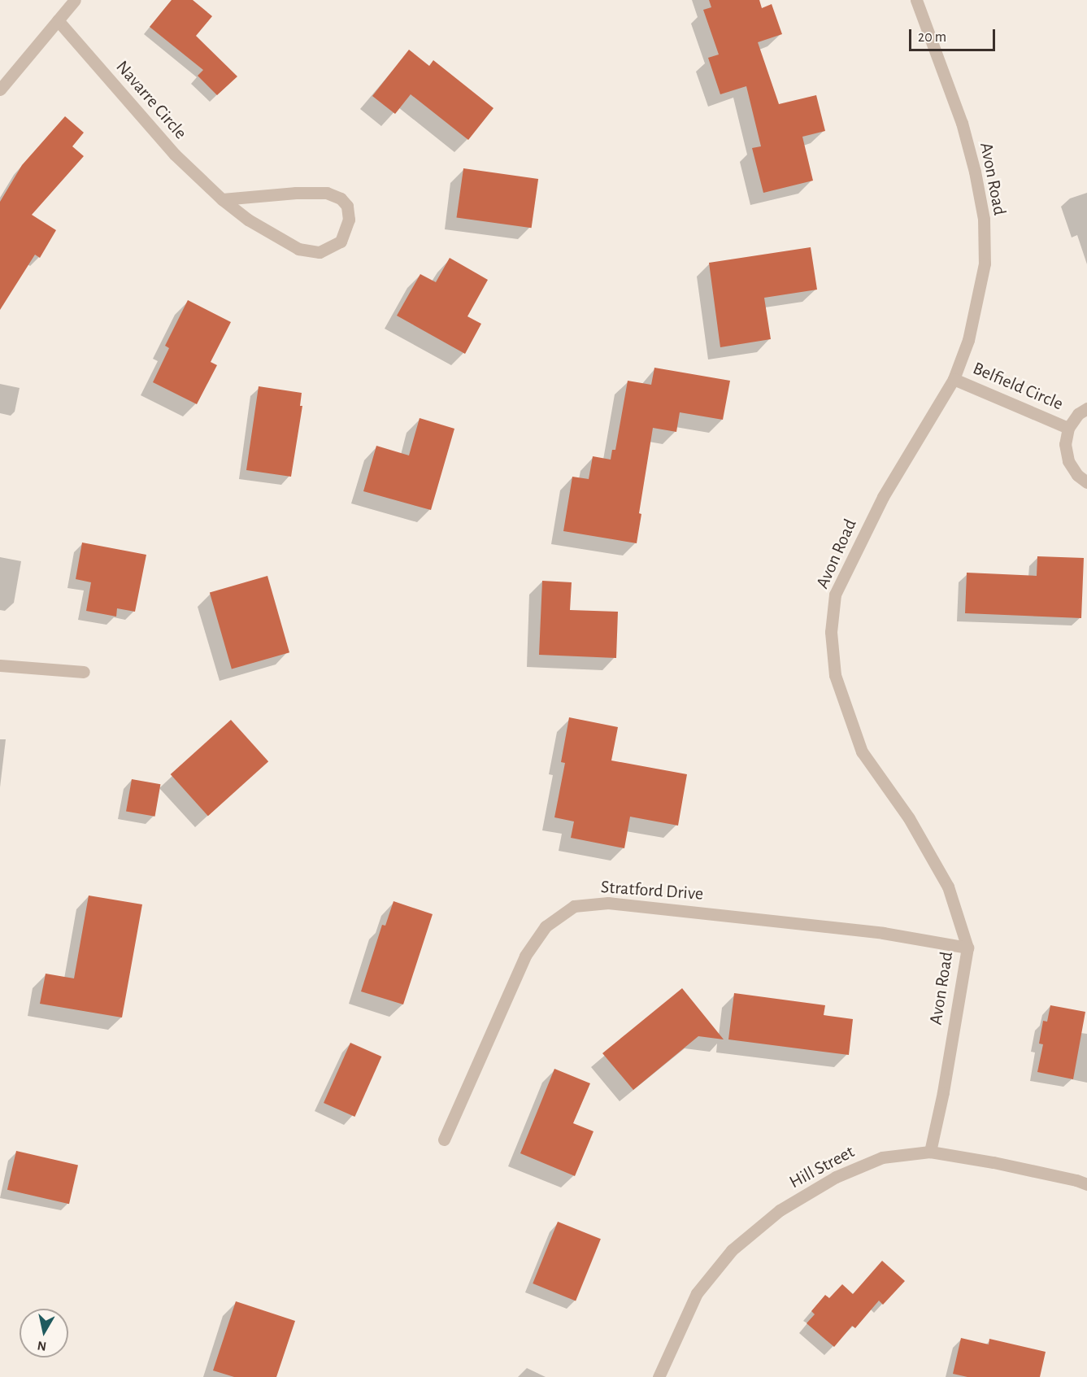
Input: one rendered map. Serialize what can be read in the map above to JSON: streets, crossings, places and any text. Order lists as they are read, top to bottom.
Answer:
{
  "streets": {
    "street": [
      "Navarre Circle",
      "Avon Road",
      "Belfield Circle",
      "Stratford Drive",
      "Hill Street"
    ]
  },
  "crossings": [
    ["Avon Road", "Belfield Circle"],
    ["Avon Road", "Stratford Drive"],
    ["Avon Road", "Hill Street"]
  ],
  "scale_bar": "20 m",
  "north": "bottom"
}
